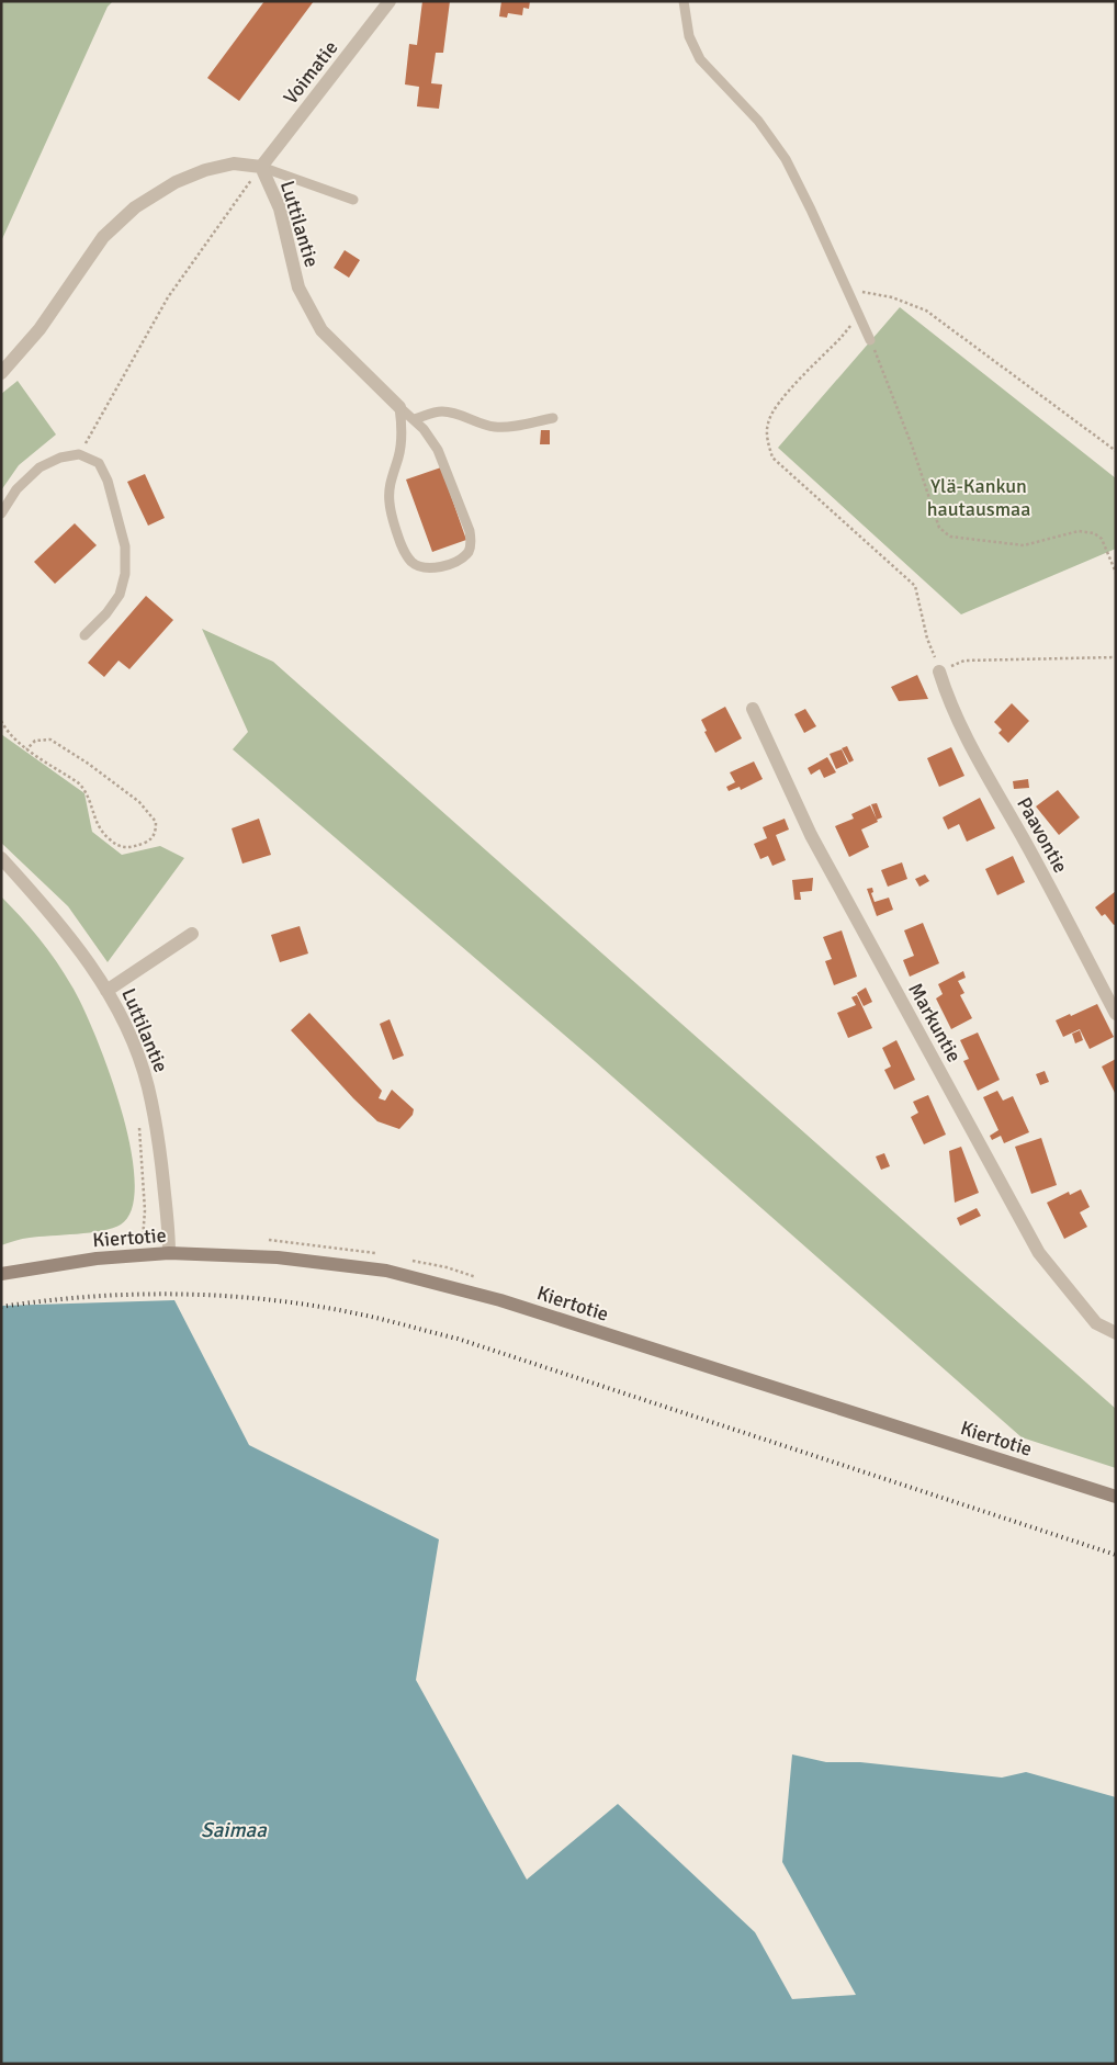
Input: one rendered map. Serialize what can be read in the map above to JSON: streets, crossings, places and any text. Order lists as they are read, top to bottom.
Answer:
{
  "streets": {
    "street": [
      "Voimatie",
      "Luttilantie",
      "Paavontie",
      "Markuntie",
      "Kiertotie"
    ]
  },
  "crossings": [
    ["Voimatie", "Luttilantie"],
    ["Luttilantie", "Kiertotie"]
  ],
  "water": ["Saimaa"],
  "parks": ["Ylä-Kankun hautausmaa"]
}
